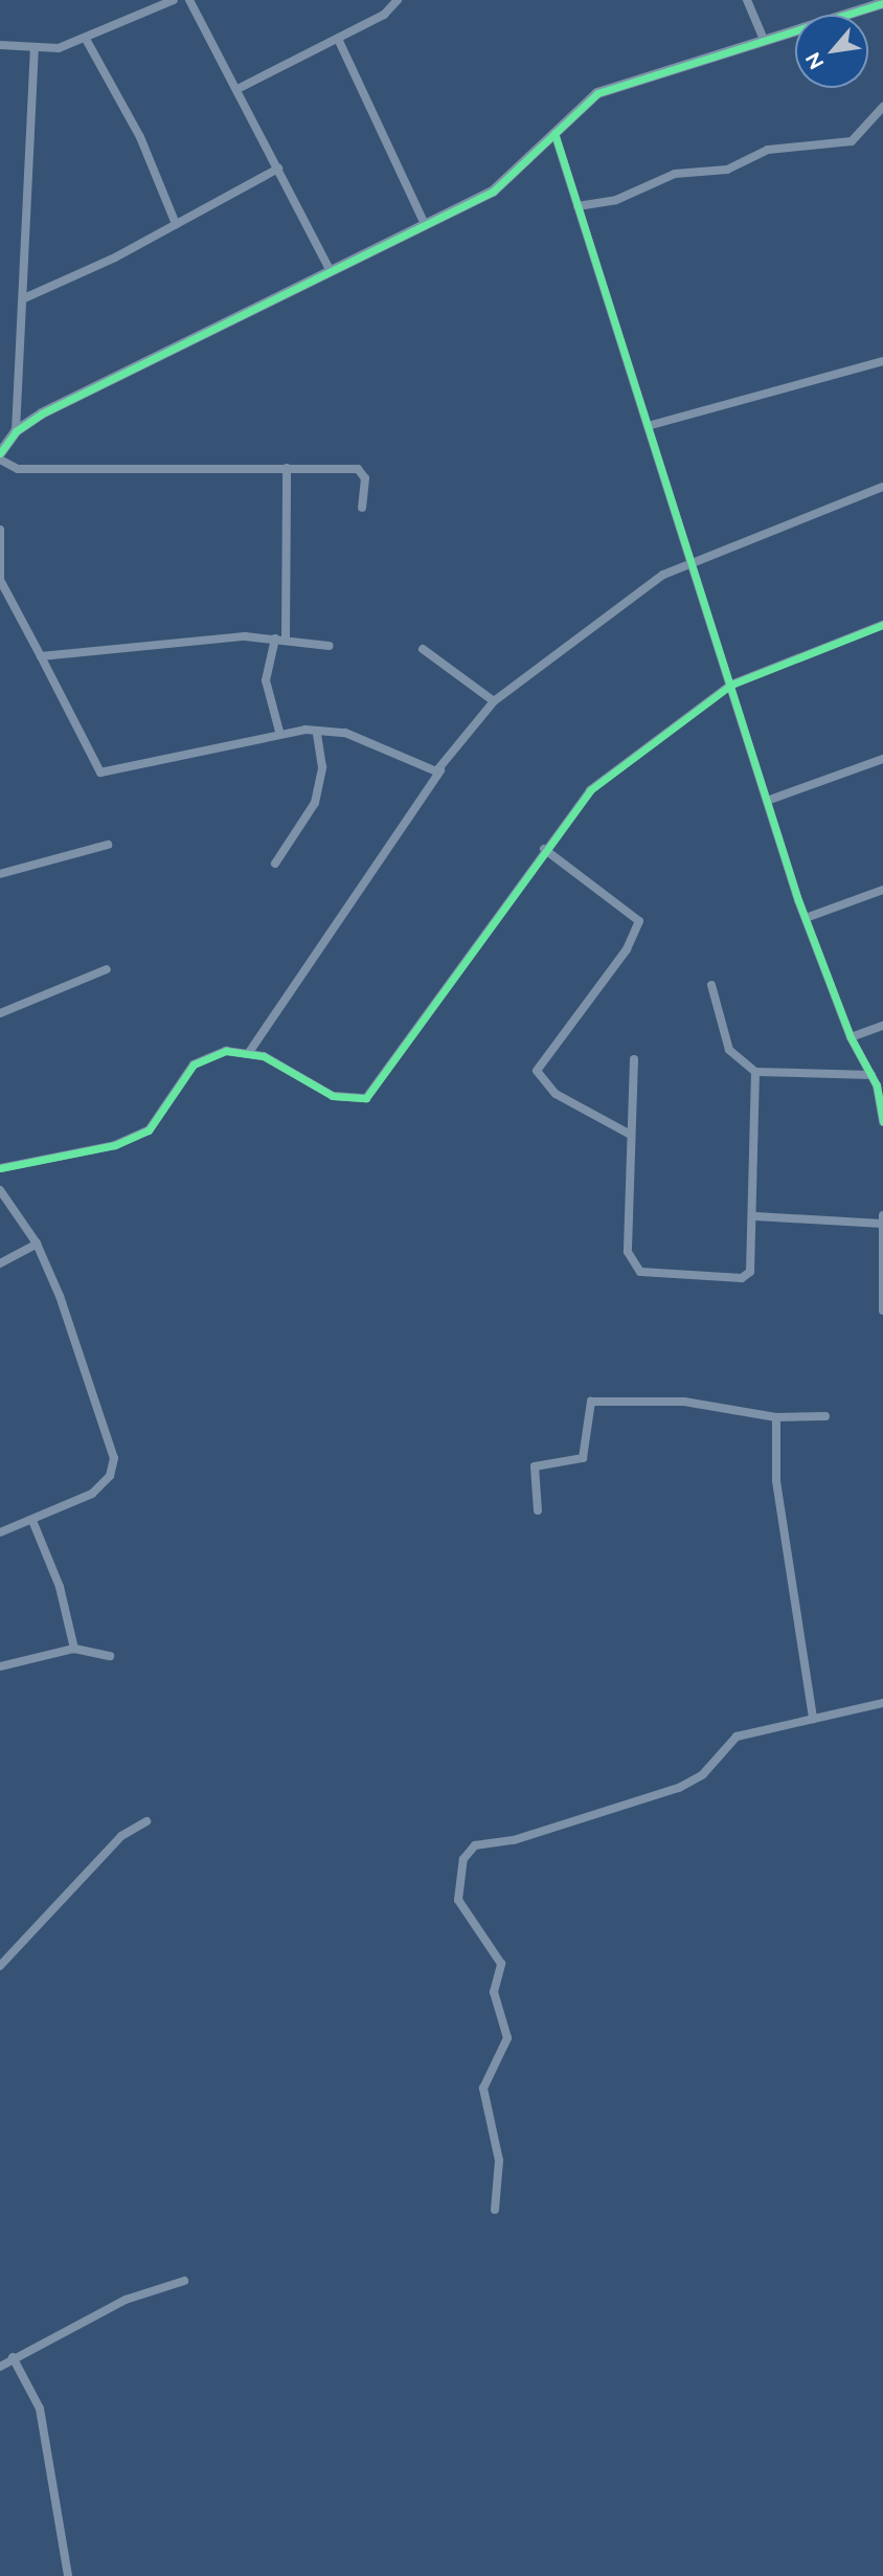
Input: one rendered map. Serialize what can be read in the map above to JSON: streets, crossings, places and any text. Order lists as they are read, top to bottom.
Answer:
{
  "north": "bottom left"
}
